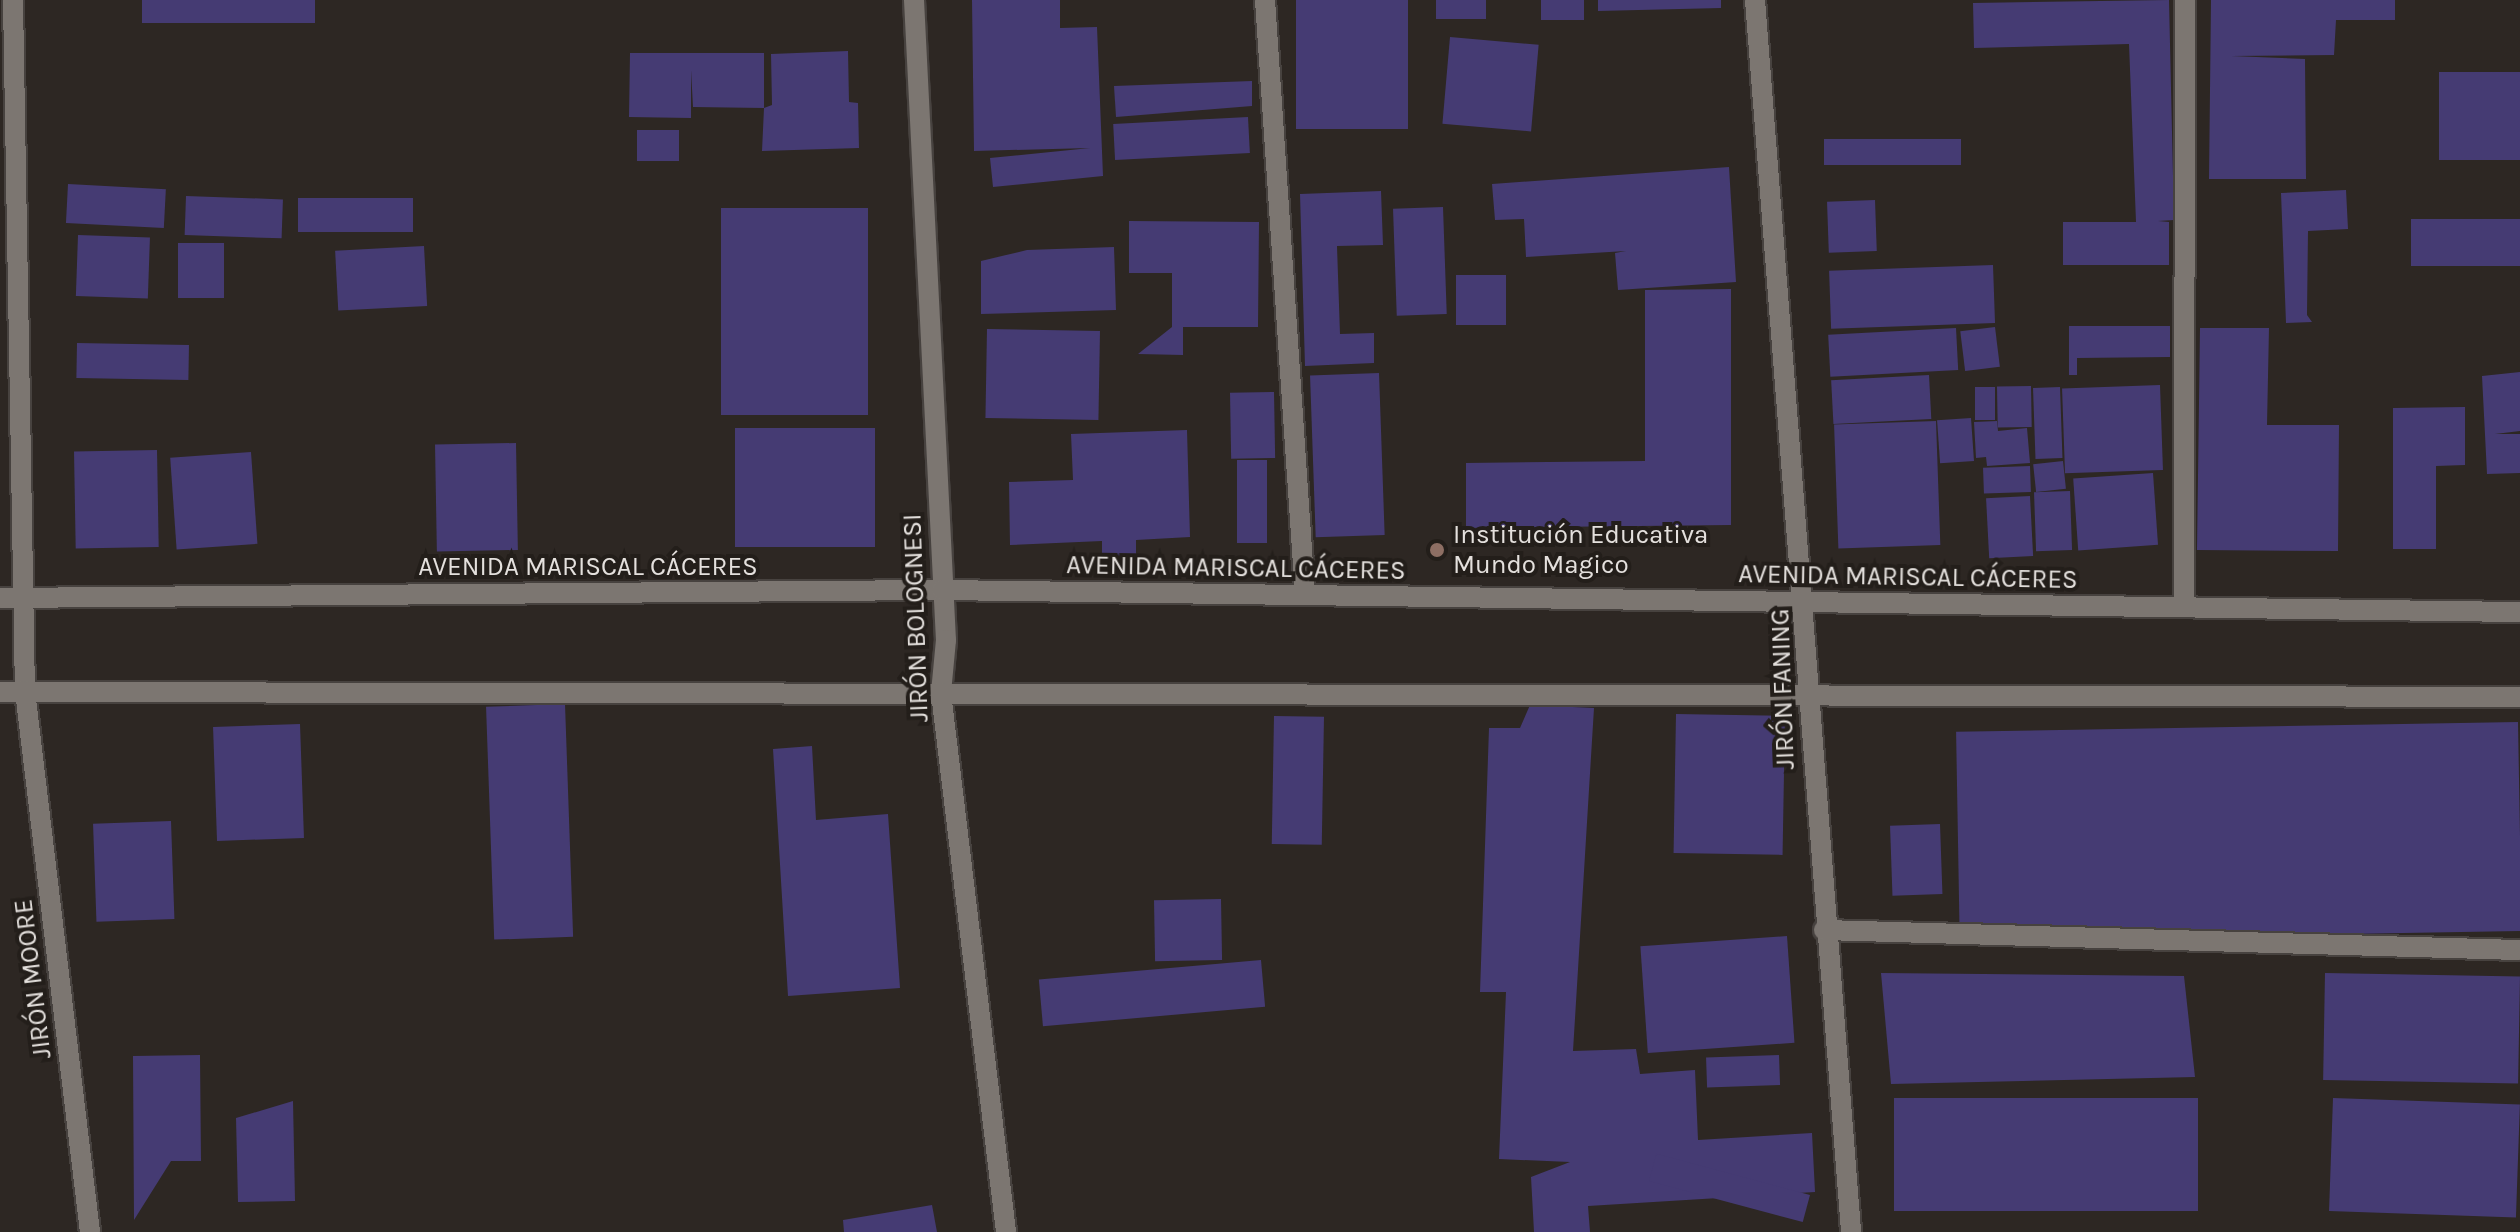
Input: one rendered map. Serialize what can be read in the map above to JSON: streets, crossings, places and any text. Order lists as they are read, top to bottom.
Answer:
{
  "streets": {
    "street": [
      "AVENIDA MARISCAL CÁCERES",
      "JIRÓN BOLOGNESI",
      "JIRÓN FANING",
      "JIRÓN MOORE"
    ]
  },
  "crossings": [
    ["AVENIDA MARISCAL CÁCERES", "JIRÓN BOLOGNESI"],
    ["AVENIDA MARISCAL CÁCERES", "JIRÓN FANING"],
    ["AVENIDA MARISCAL CÁCERES", "JIRÓN MOORE"]
  ],
  "places": ["Institución Educativa Mundo Magico"]
}
